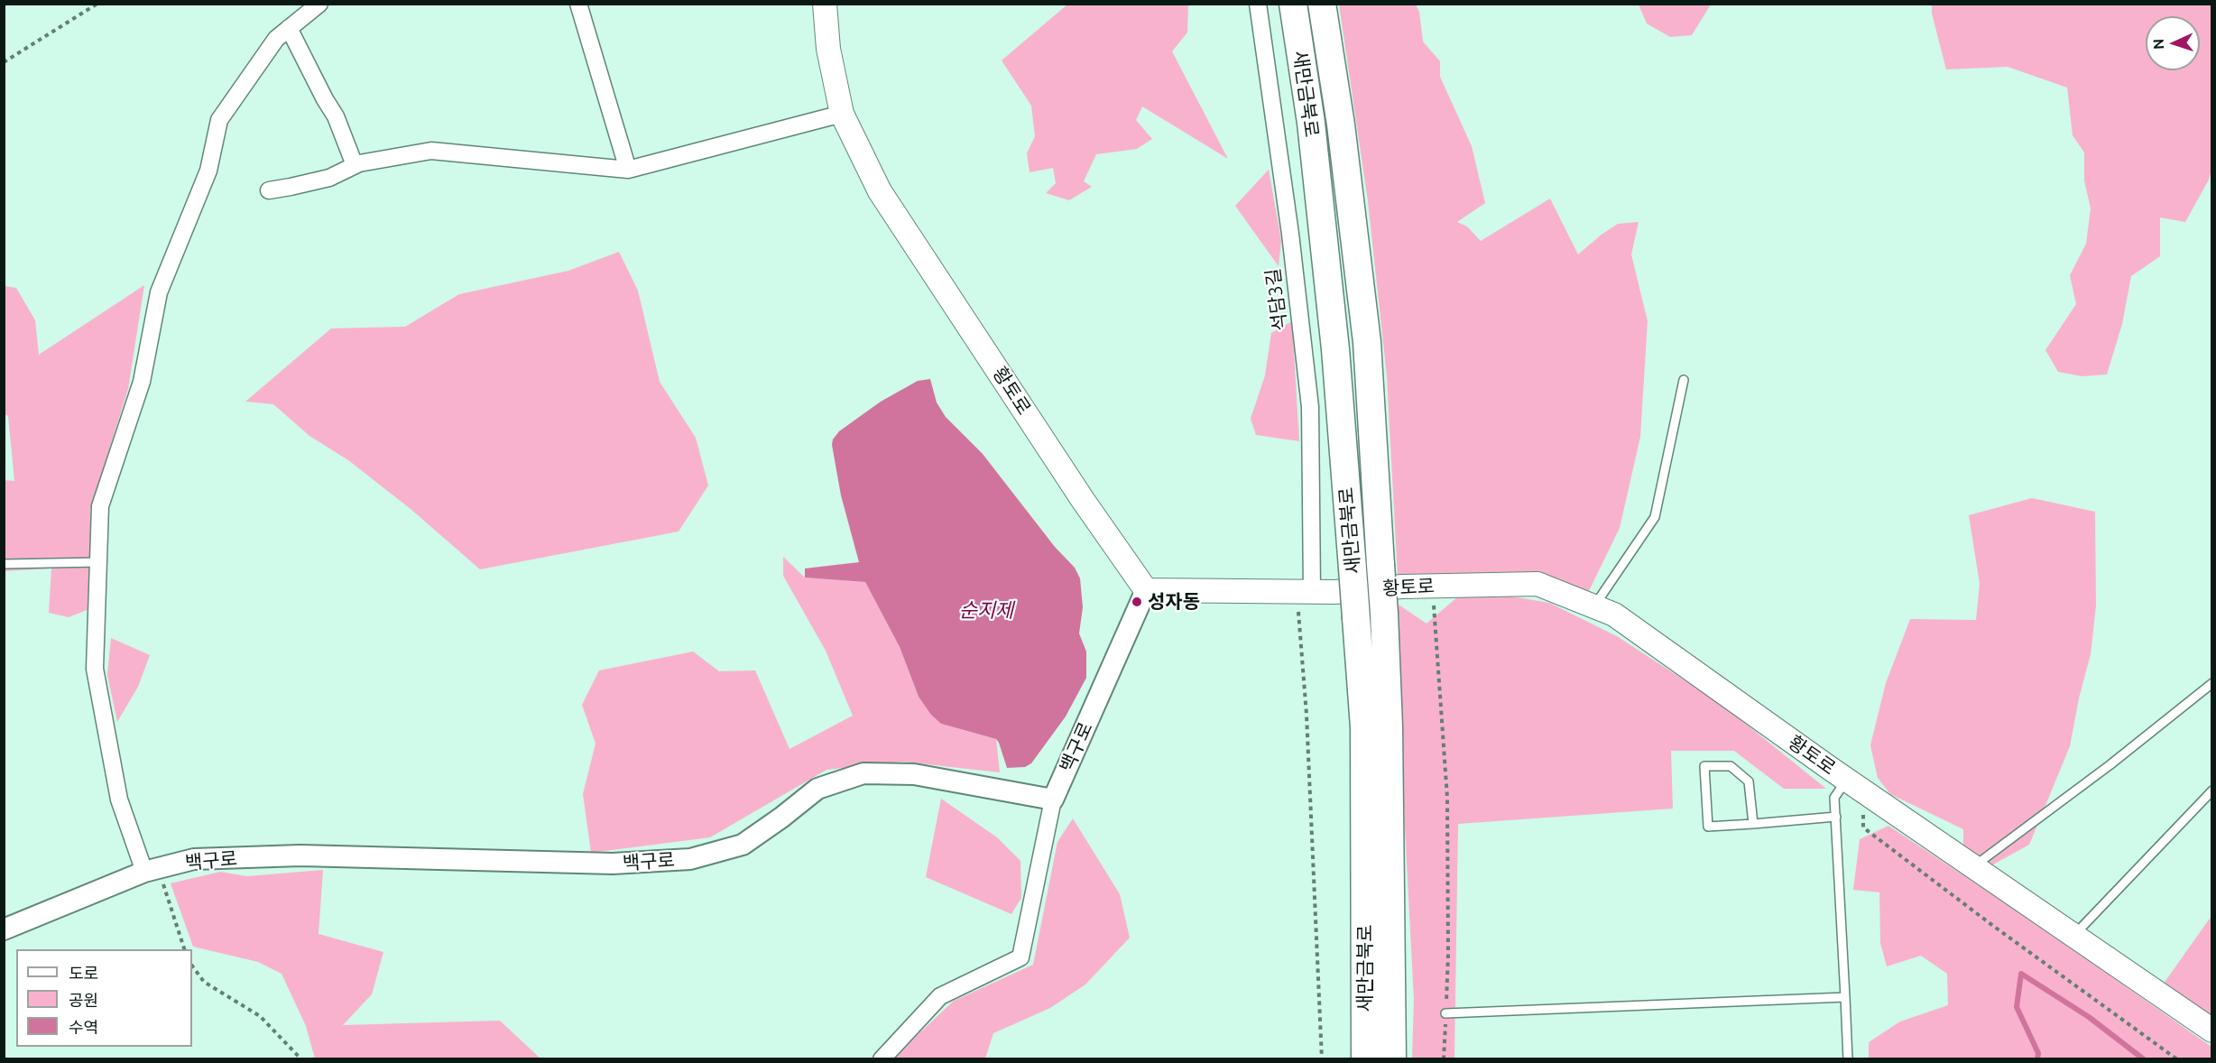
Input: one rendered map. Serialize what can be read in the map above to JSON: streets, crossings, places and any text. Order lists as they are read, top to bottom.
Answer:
{
  "streets": {
    "highway": ["새만금북로"],
    "main road": ["황토로"],
    "street": ["석담3길", "백구로"]
  },
  "crossings": [
    ["석담3길", "황토로"],
    ["황토로", "백구로"]
  ],
  "water": ["순지제"],
  "places": ["성자동"],
  "legend": ["도로", "공원", "수역"],
  "north": "left"
}
